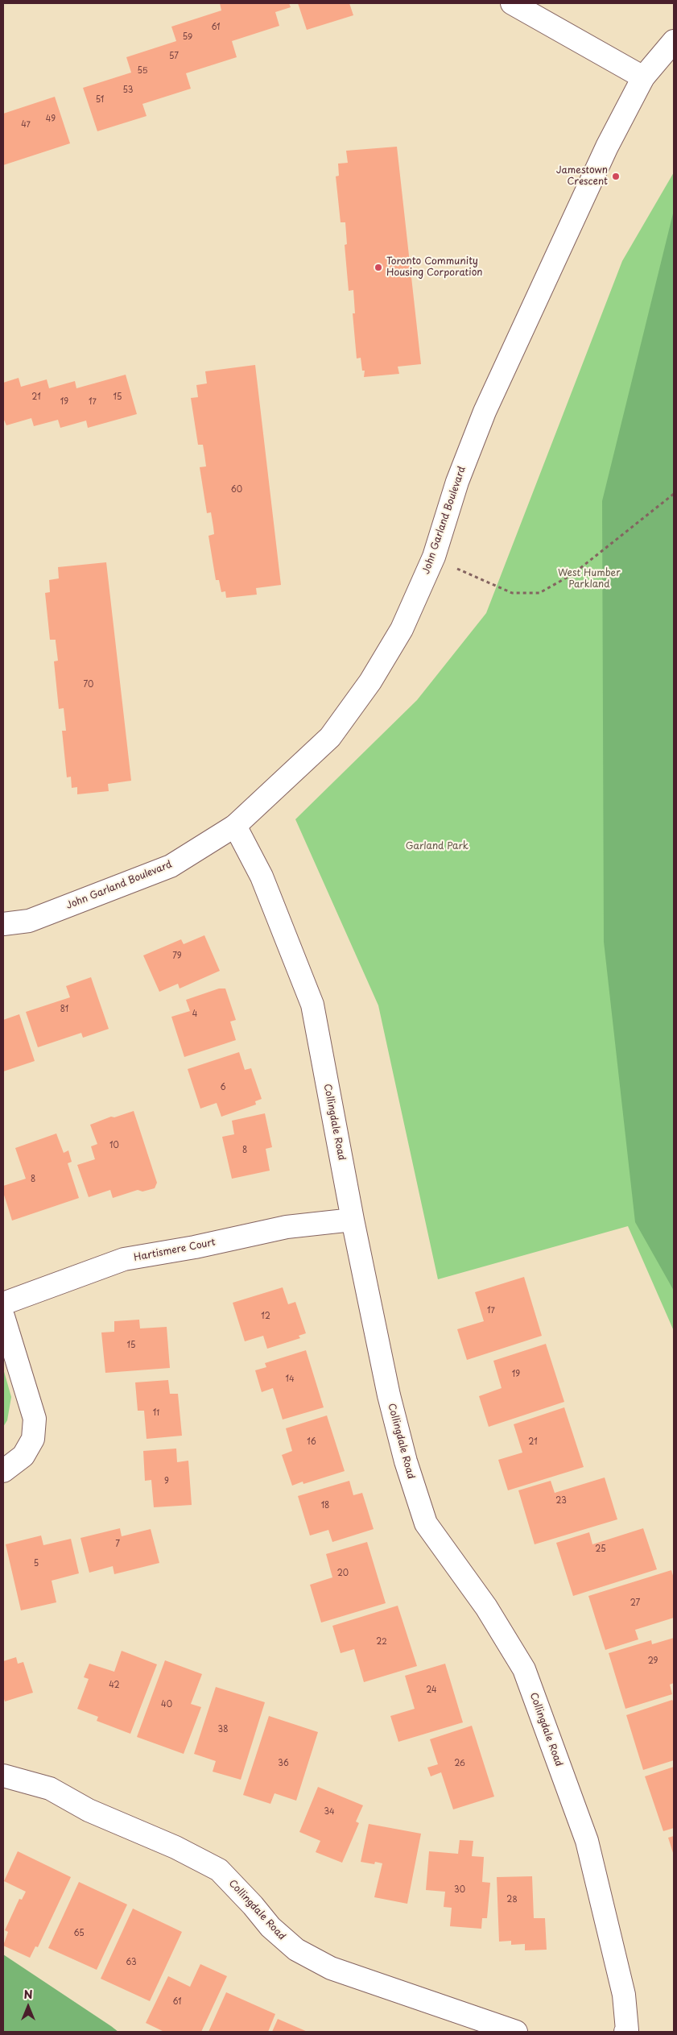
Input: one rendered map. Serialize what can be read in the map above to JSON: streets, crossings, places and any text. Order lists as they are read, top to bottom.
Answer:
{
  "streets": {
    "street": ["John Garland Boulevard", "Collingdale Road", "Hartismere Court"]
  },
  "crossings": [
    ["John Garland Boulevard", "Collingdale Road"],
    ["Collingdale Road", "Hartismere Court"]
  ],
  "parks": ["West Humber Parkland", "Garland Park"],
  "places": ["Jamestown Crescent", "Toronto Community Housing Corporation"],
  "house_numbers": [
    "61",
    "59",
    "57",
    "55",
    "53",
    "51",
    "49",
    "47",
    "21",
    "15",
    "19",
    "17",
    "60",
    "70",
    "79",
    "81",
    "4",
    "6",
    "10",
    "8",
    "8",
    "17",
    "12",
    "15",
    "19",
    "14",
    "11",
    "16",
    "21",
    "9",
    "23",
    "18",
    "7",
    "25",
    "5",
    "20",
    "27",
    "22",
    "29",
    "42",
    "24",
    "40",
    "38",
    "36",
    "26",
    "34",
    "30",
    "28",
    "65",
    "63",
    "61"
  ],
  "north": "top"
}
